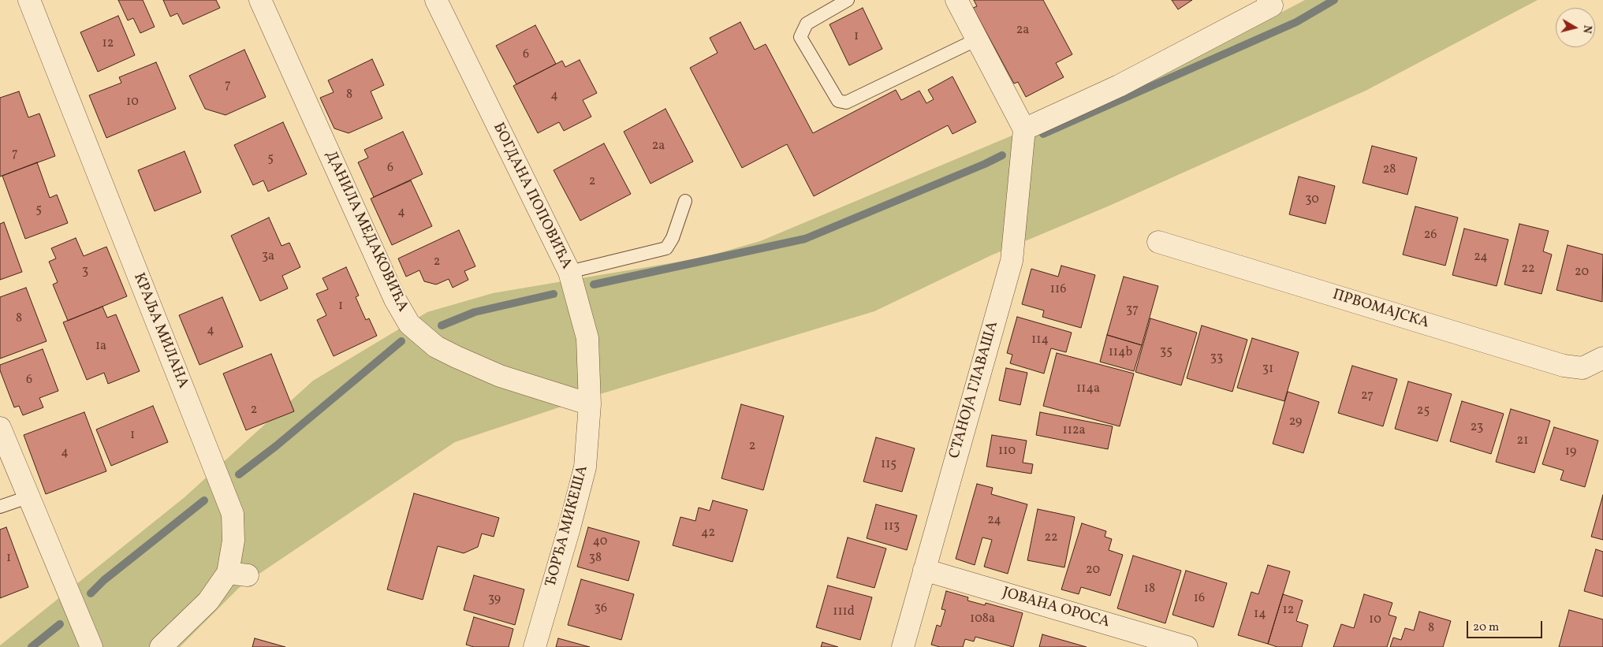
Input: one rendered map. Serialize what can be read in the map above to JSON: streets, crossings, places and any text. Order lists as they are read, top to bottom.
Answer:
{
  "streets": {
    "street": [
      "БОГДАНА ПОПОВИЋА",
      "ДАНИЛА МЕДАКОВИЋА",
      "ПРВОМАЈСКА",
      "КРАЉА МИЛАНА",
      "СТАНОЈА ГЛАВАША",
      "ЂОРЂА МИКЕША",
      "ЈОВАНА ОРОСА"
    ]
  },
  "crossings": [
    ["БОГДАНА ПОПОВИЋА", "ДАНИЛА МЕДАКОВИЋА"],
    ["БОГДАНА ПОПОВИЋА", "ЂОРЂА МИКЕША"],
    ["ДАНИЛА МЕДАКОВИЋА", "ЂОРЂА МИКЕША"],
    ["СТАНОЈА ГЛАВАША", "ЈОВАНА ОРОСА"]
  ],
  "house_numbers": [
    "2a",
    "1",
    "12",
    "6",
    "7",
    "8",
    "4",
    "10",
    "2a",
    "7",
    "5",
    "6",
    "28",
    "2",
    "30",
    "5",
    "4",
    "26",
    "3a",
    "24",
    "2",
    "22",
    "3",
    "20",
    "116",
    "1",
    "37",
    "8",
    "4",
    "114",
    "1a",
    "35",
    "114b",
    "33",
    "31",
    "6",
    "114a",
    "27",
    "2",
    "25",
    "29",
    "23",
    "112a",
    "1",
    "21",
    "2",
    "110",
    "19",
    "4",
    "115",
    "24",
    "113",
    "42",
    "22",
    "40",
    "1",
    "38",
    "20",
    "18",
    "16",
    "39",
    "36",
    "12",
    "111d",
    "14",
    "108a",
    "10",
    "8"
  ],
  "scale_bar": "20 m",
  "north": "right"
}
